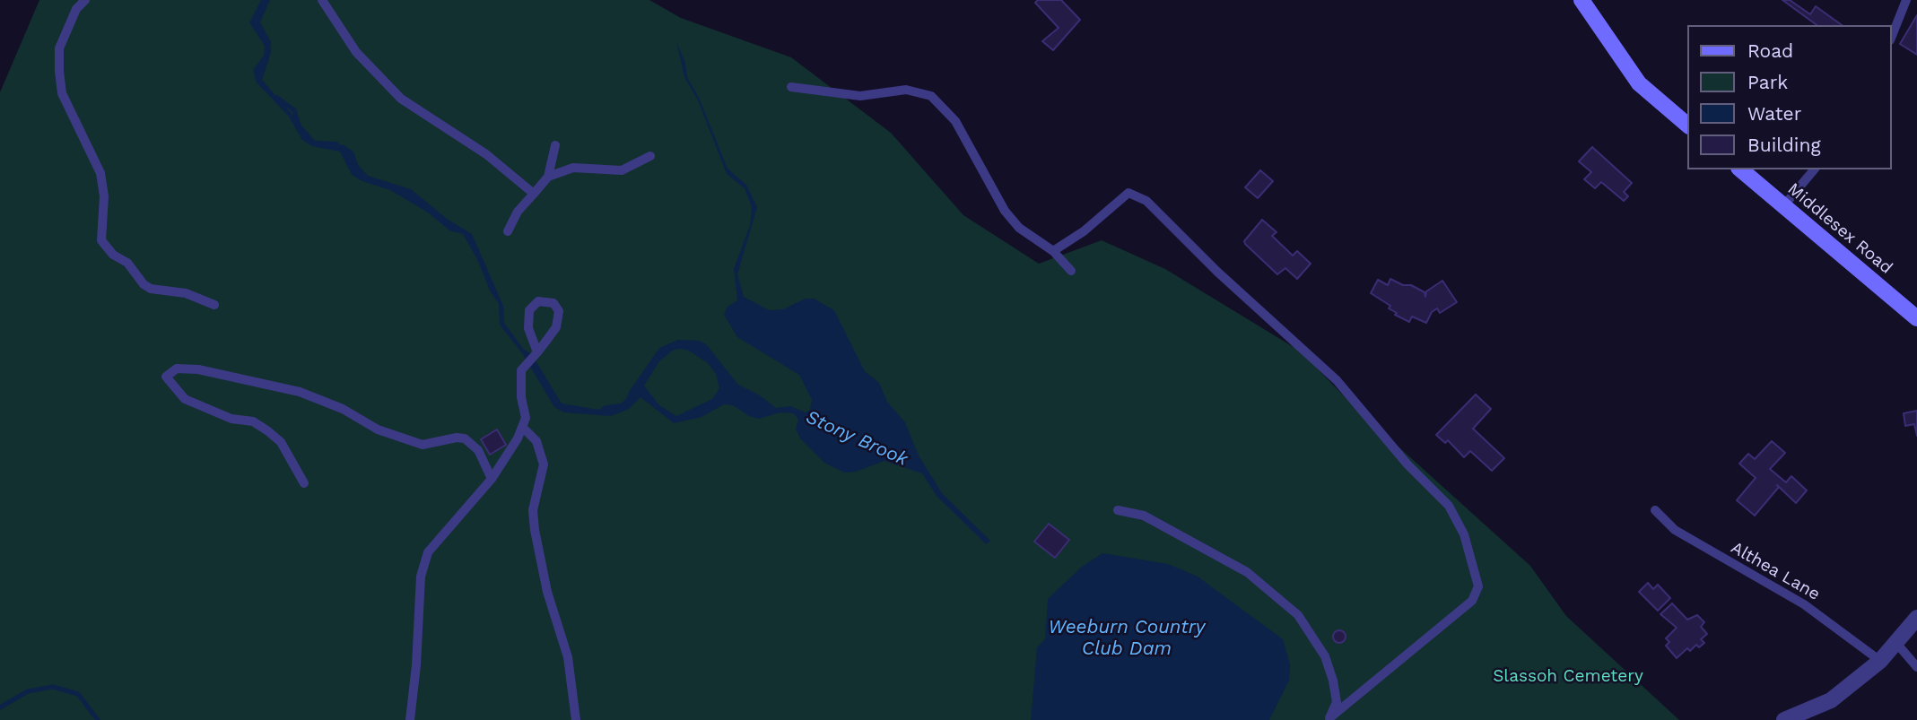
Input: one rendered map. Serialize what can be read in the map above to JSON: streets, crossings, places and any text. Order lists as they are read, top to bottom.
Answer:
{
  "streets": {
    "main road": ["Middlesex Road"],
    "lane": ["Althea Lane"]
  },
  "water": ["Stony Brook", "Weeburn Country Club Dam"],
  "parks": ["Slassoh Cemetery"],
  "legend": [
    "Road",
    "Park",
    "Water",
    "Building"
  ]
}
